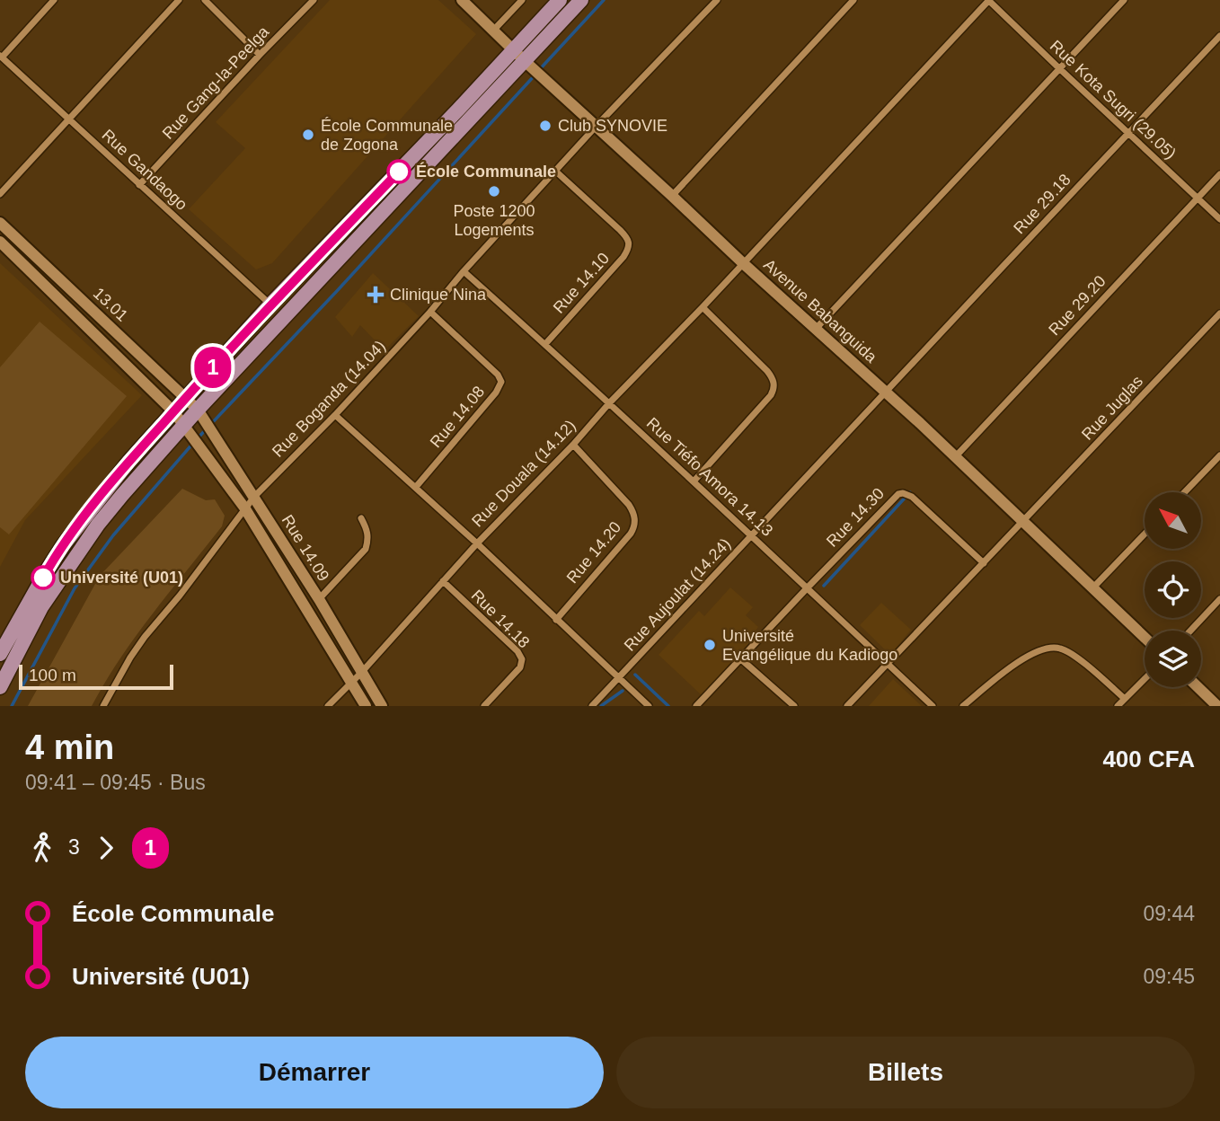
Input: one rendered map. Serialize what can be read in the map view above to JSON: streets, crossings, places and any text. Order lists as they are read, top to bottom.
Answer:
{
  "streets": {
    "street": [
      "Rue Gang-la-Peelga",
      "Rue Kota Sugri (29.05)",
      "Rue Gandaogo",
      "Rue 29.18",
      "Rue 14.10",
      "13.01",
      "Rue 29.20",
      "Avenue Babanguida",
      "Rue Boganda (14.04)",
      "Rue Juglas",
      "Rue 14.08",
      "Rue Douala (14.12)",
      "Rue Tiéfo Amora 14.13",
      "Rue 14.30",
      "Rue 14.09",
      "Rue 14.20",
      "Rue Aujoulat (14.24)",
      "Rue 14.18"
    ]
  },
  "crossings": [
    ["Rue Gang-la-Peelga", "Rue Gandaogo"],
    ["Rue Kota Sugri (29.05)", "Rue 29.18"],
    ["Rue Kota Sugri (29.05)", "Rue 29.20"],
    ["Rue Kota Sugri (29.05)", "Rue Douala (14.12)"],
    ["Rue 29.18", "Avenue Babanguida"],
    ["Rue 29.18", "Rue Aujoulat (14.24)"],
    ["Rue 14.10", "Rue Boganda (14.04)"],
    ["Rue 14.10", "Rue Tiéfo Amora 14.13"],
    ["13.01", "Rue 14.09"],
    ["Rue 29.20", "Avenue Babanguida"],
    ["Avenue Babanguida", "Rue Boganda (14.04)"],
    ["Avenue Babanguida", "Rue Juglas"],
    ["Avenue Babanguida", "Rue Douala (14.12)"],
    ["Avenue Babanguida", "Rue Aujoulat (14.24)"],
    ["Rue Boganda (14.04)", "Rue 14.08"],
    ["Rue Boganda (14.04)", "Rue Tiéfo Amora 14.13"],
    ["Rue Boganda (14.04)", "Rue 14.09"],
    ["Rue Juglas", "Rue Tiéfo Amora 14.13"],
    ["Rue Juglas", "Rue 14.30"],
    ["Rue Douala (14.12)", "Rue Tiéfo Amora 14.13"],
    ["Rue Douala (14.12)", "Rue 14.09"],
    ["Rue Douala (14.12)", "Rue 14.20"],
    ["Rue Douala (14.12)", "Rue 14.18"],
    ["Rue Tiéfo Amora 14.13", "Rue 14.30"],
    ["Rue Tiéfo Amora 14.13", "Rue Aujoulat (14.24)"]
  ],
  "places": {
    "other": [
      "Club SYNOVIE",
      "École Communale de Zogona",
      "École Communale",
      "Poste 1200 Logements",
      "Université (U01)",
      "Université Evangélique du Kadiogo"
    ],
    "health": ["Clinique Nina"]
  },
  "lines": ["bus line 1"],
  "scale_bar": "100 m",
  "north": "top left",
  "page": {
    "on_map": "1",
    "scale": "100 m",
    "heading": ["4 min", "09:41 – 09:45 · Bus", "400 CFA"],
    "legs": ["3", "1"],
    "list": [
      {
        "name": "École Communale",
        "value": "09:44"
      },
      {
        "name": "Université (U01)",
        "value": "09:45"
      }
    ],
    "buttons": ["Démarrer", "Billets"]
  }
}
